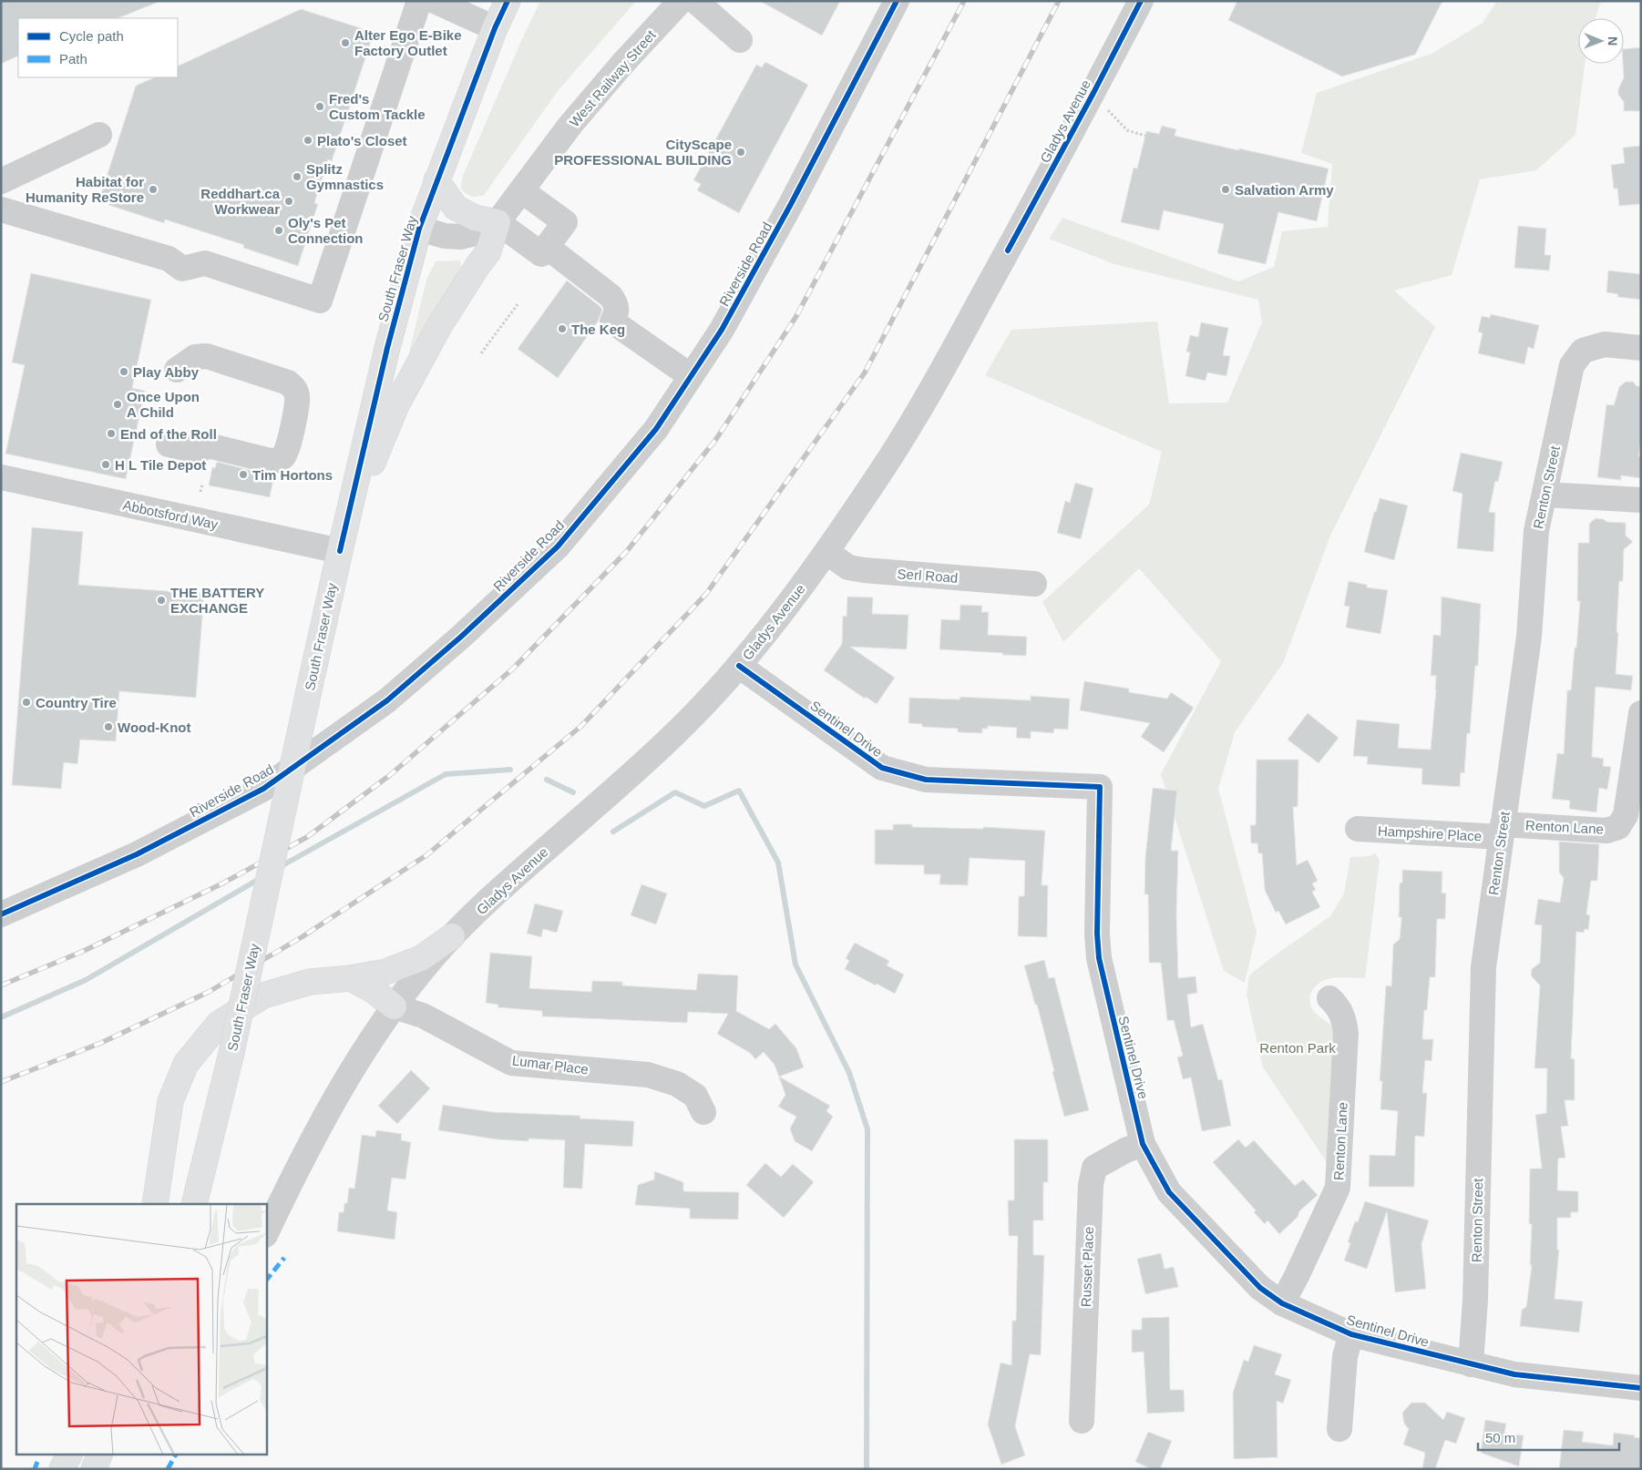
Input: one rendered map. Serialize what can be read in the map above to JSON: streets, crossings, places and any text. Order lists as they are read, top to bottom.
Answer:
{
  "streets": {
    "main road": ["South Fraser Way"],
    "street": [
      "West Railway Street",
      "Gladys Avenue",
      "Riverside Road",
      "Renton Street",
      "Abbotsford Way",
      "Serl Road",
      "Sentinel Drive",
      "Renton Lane",
      "Hampshire Place",
      "Lumar Place",
      "Russet Place"
    ]
  },
  "crossings": [
    ["West Railway Street", "South Fraser Way"],
    ["Gladys Avenue", "Serl Road"],
    ["Gladys Avenue", "Sentinel Drive"],
    ["Gladys Avenue", "Lumar Place"],
    ["South Fraser Way", "Abbotsford Way"],
    ["Renton Street", "Sentinel Drive"],
    ["Renton Street", "Renton Lane"],
    ["Renton Street", "Hampshire Place"],
    ["Sentinel Drive", "Renton Lane"],
    ["Sentinel Drive", "Russet Place"],
    ["Renton Lane", "Hampshire Place"]
  ],
  "parks": ["Renton Park"],
  "places": [
    "Alter Ego E-Bike Factory Outlet",
    "Fred's Custom Tackle",
    "Plato's Closet",
    "CityScape PROFESSIONAL BUILDING",
    "Splitz Gymnastics",
    "Habitat for Humanity ReStore",
    "Salvation Army",
    "Reddhart.ca Workwear",
    "Oly's Pet Connection",
    "The Keg",
    "Play Abby",
    "Once Upon A Child",
    "End of the Roll",
    "H L Tile Depot",
    "Tim Hortons",
    "THE BATTERY EXCHANGE",
    "Country Tire",
    "Wood-Knot"
  ],
  "legend": ["Cycle path", "Path"],
  "scale_bar": "50 m",
  "north": "right"
}
